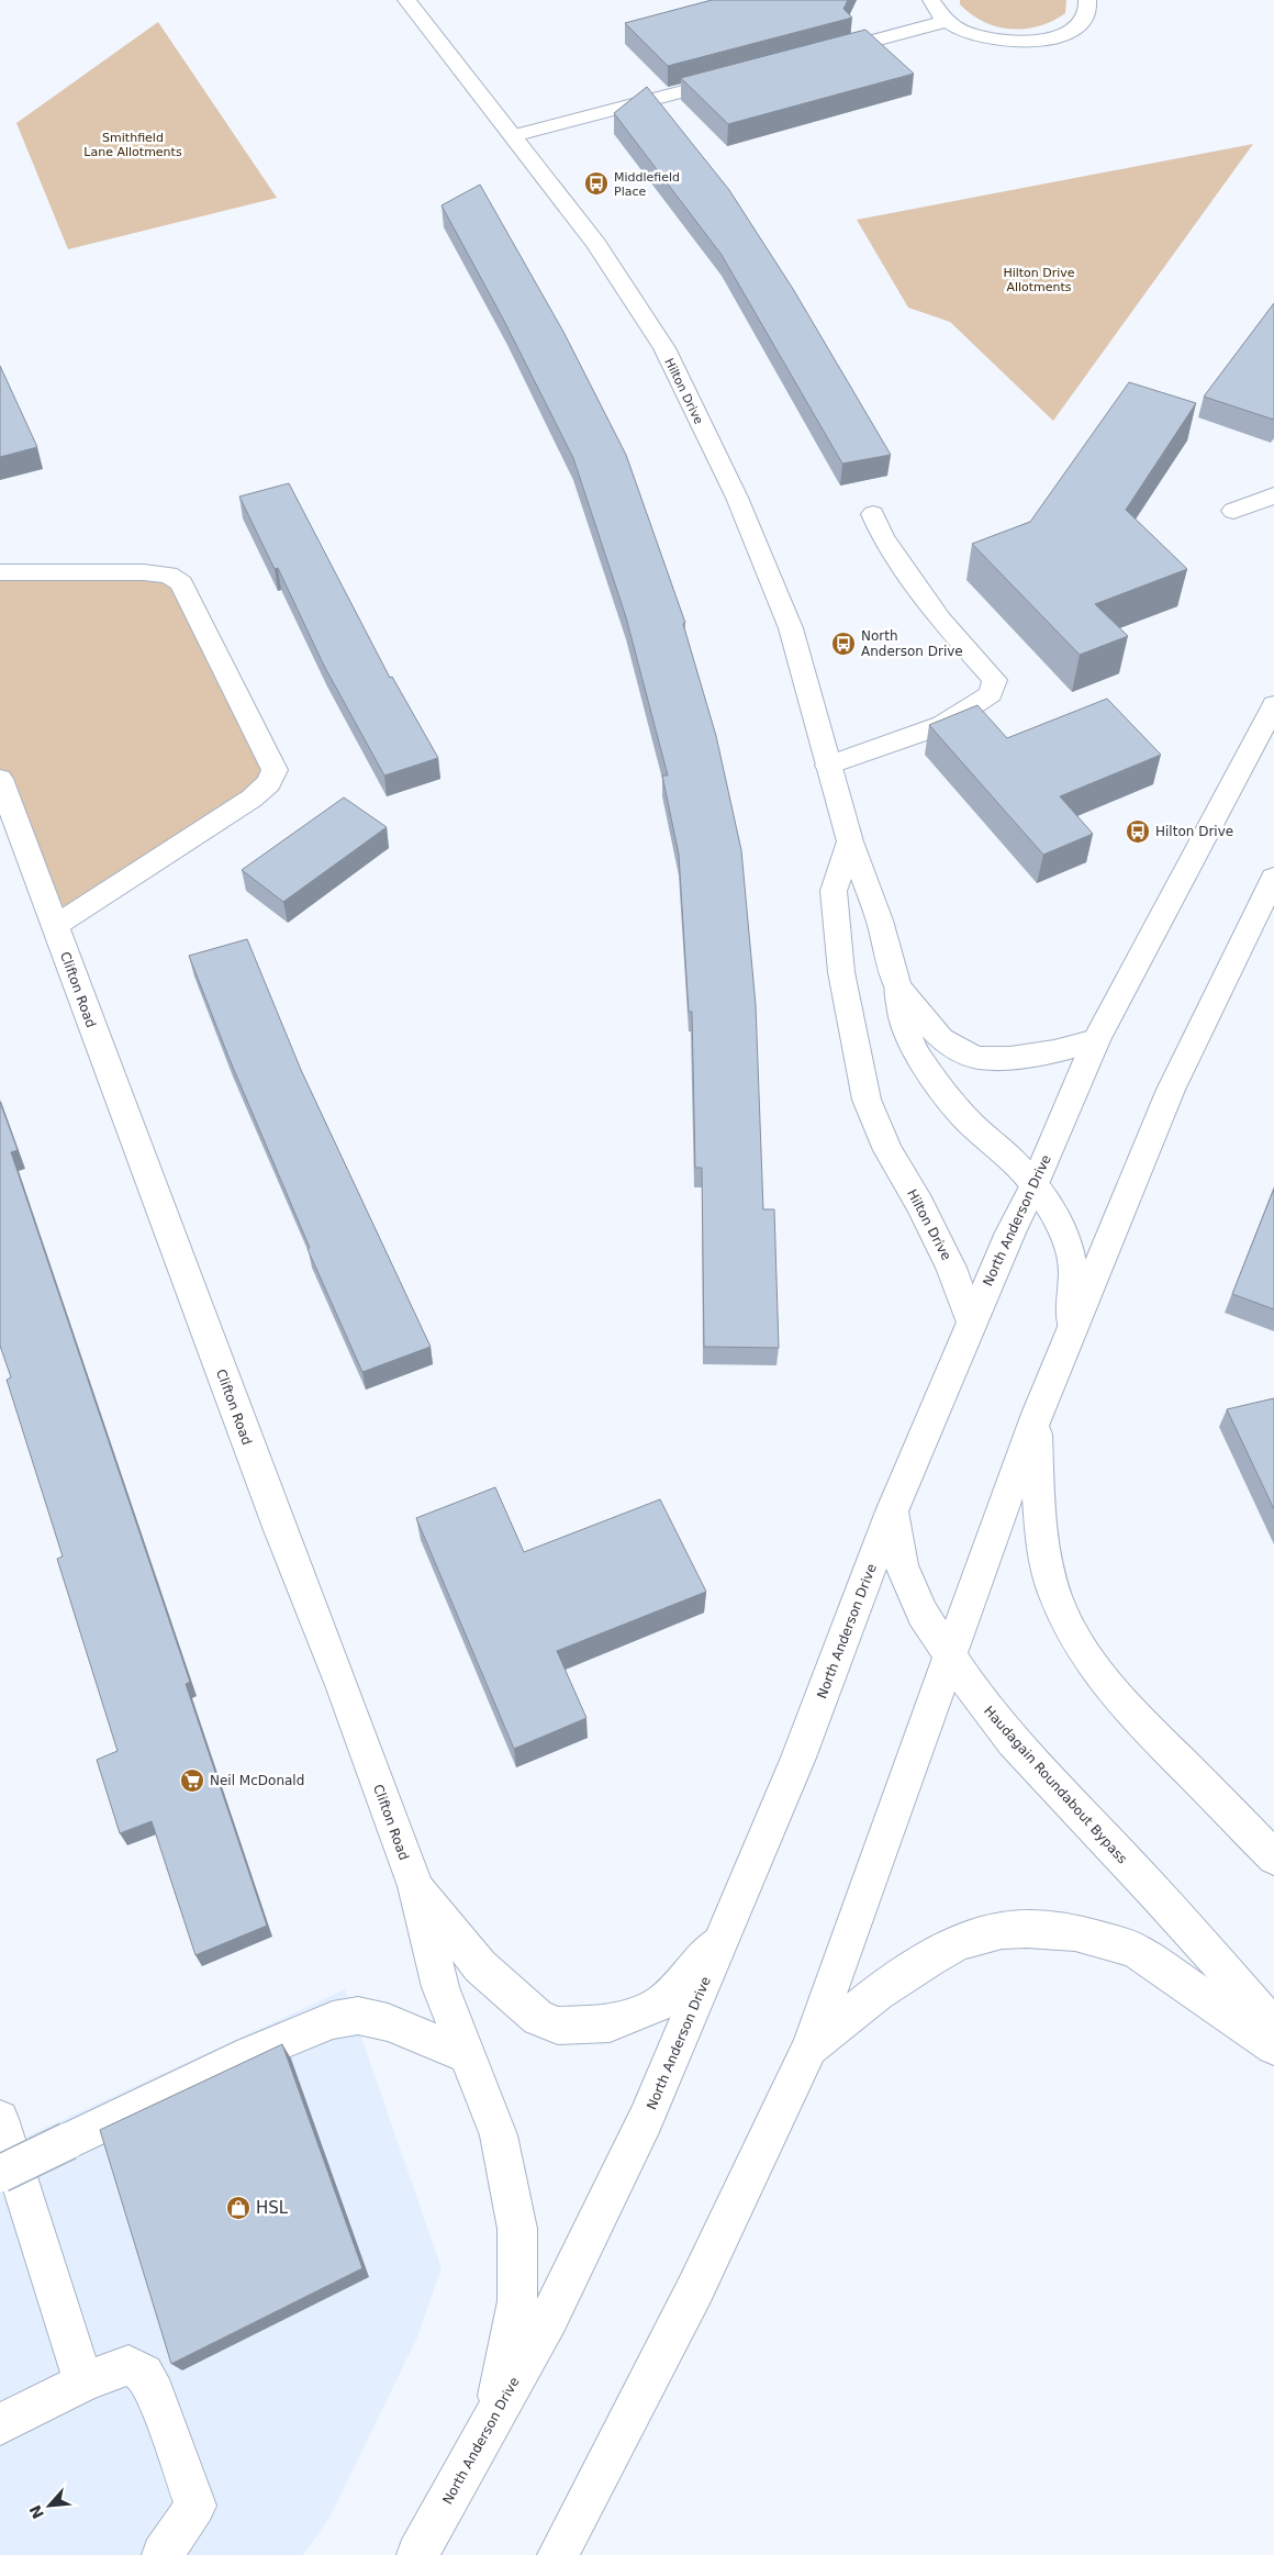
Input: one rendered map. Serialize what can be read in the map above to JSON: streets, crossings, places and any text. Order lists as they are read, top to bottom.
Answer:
{
  "streets": {
    "street": [
      "Hilton Drive",
      "Clifton Road",
      "North Anderson Drive",
      "Haudagain Roundabout Bypass"
    ]
  },
  "crossings": [
    ["Hilton Drive", "North Anderson Drive"],
    ["Clifton Road", "North Anderson Drive"],
    ["North Anderson Drive", "Haudagain Roundabout Bypass"]
  ],
  "parks": ["Smithfield Lane Allotments", "Hilton Drive Allotments"],
  "places": {
    "bus stop": ["Middlefield Place", "North Anderson Drive", "Hilton Drive"],
    "supermarket": ["Neil McDonald"],
    "shop": ["HSL"]
  },
  "north": "bottom left"
}
